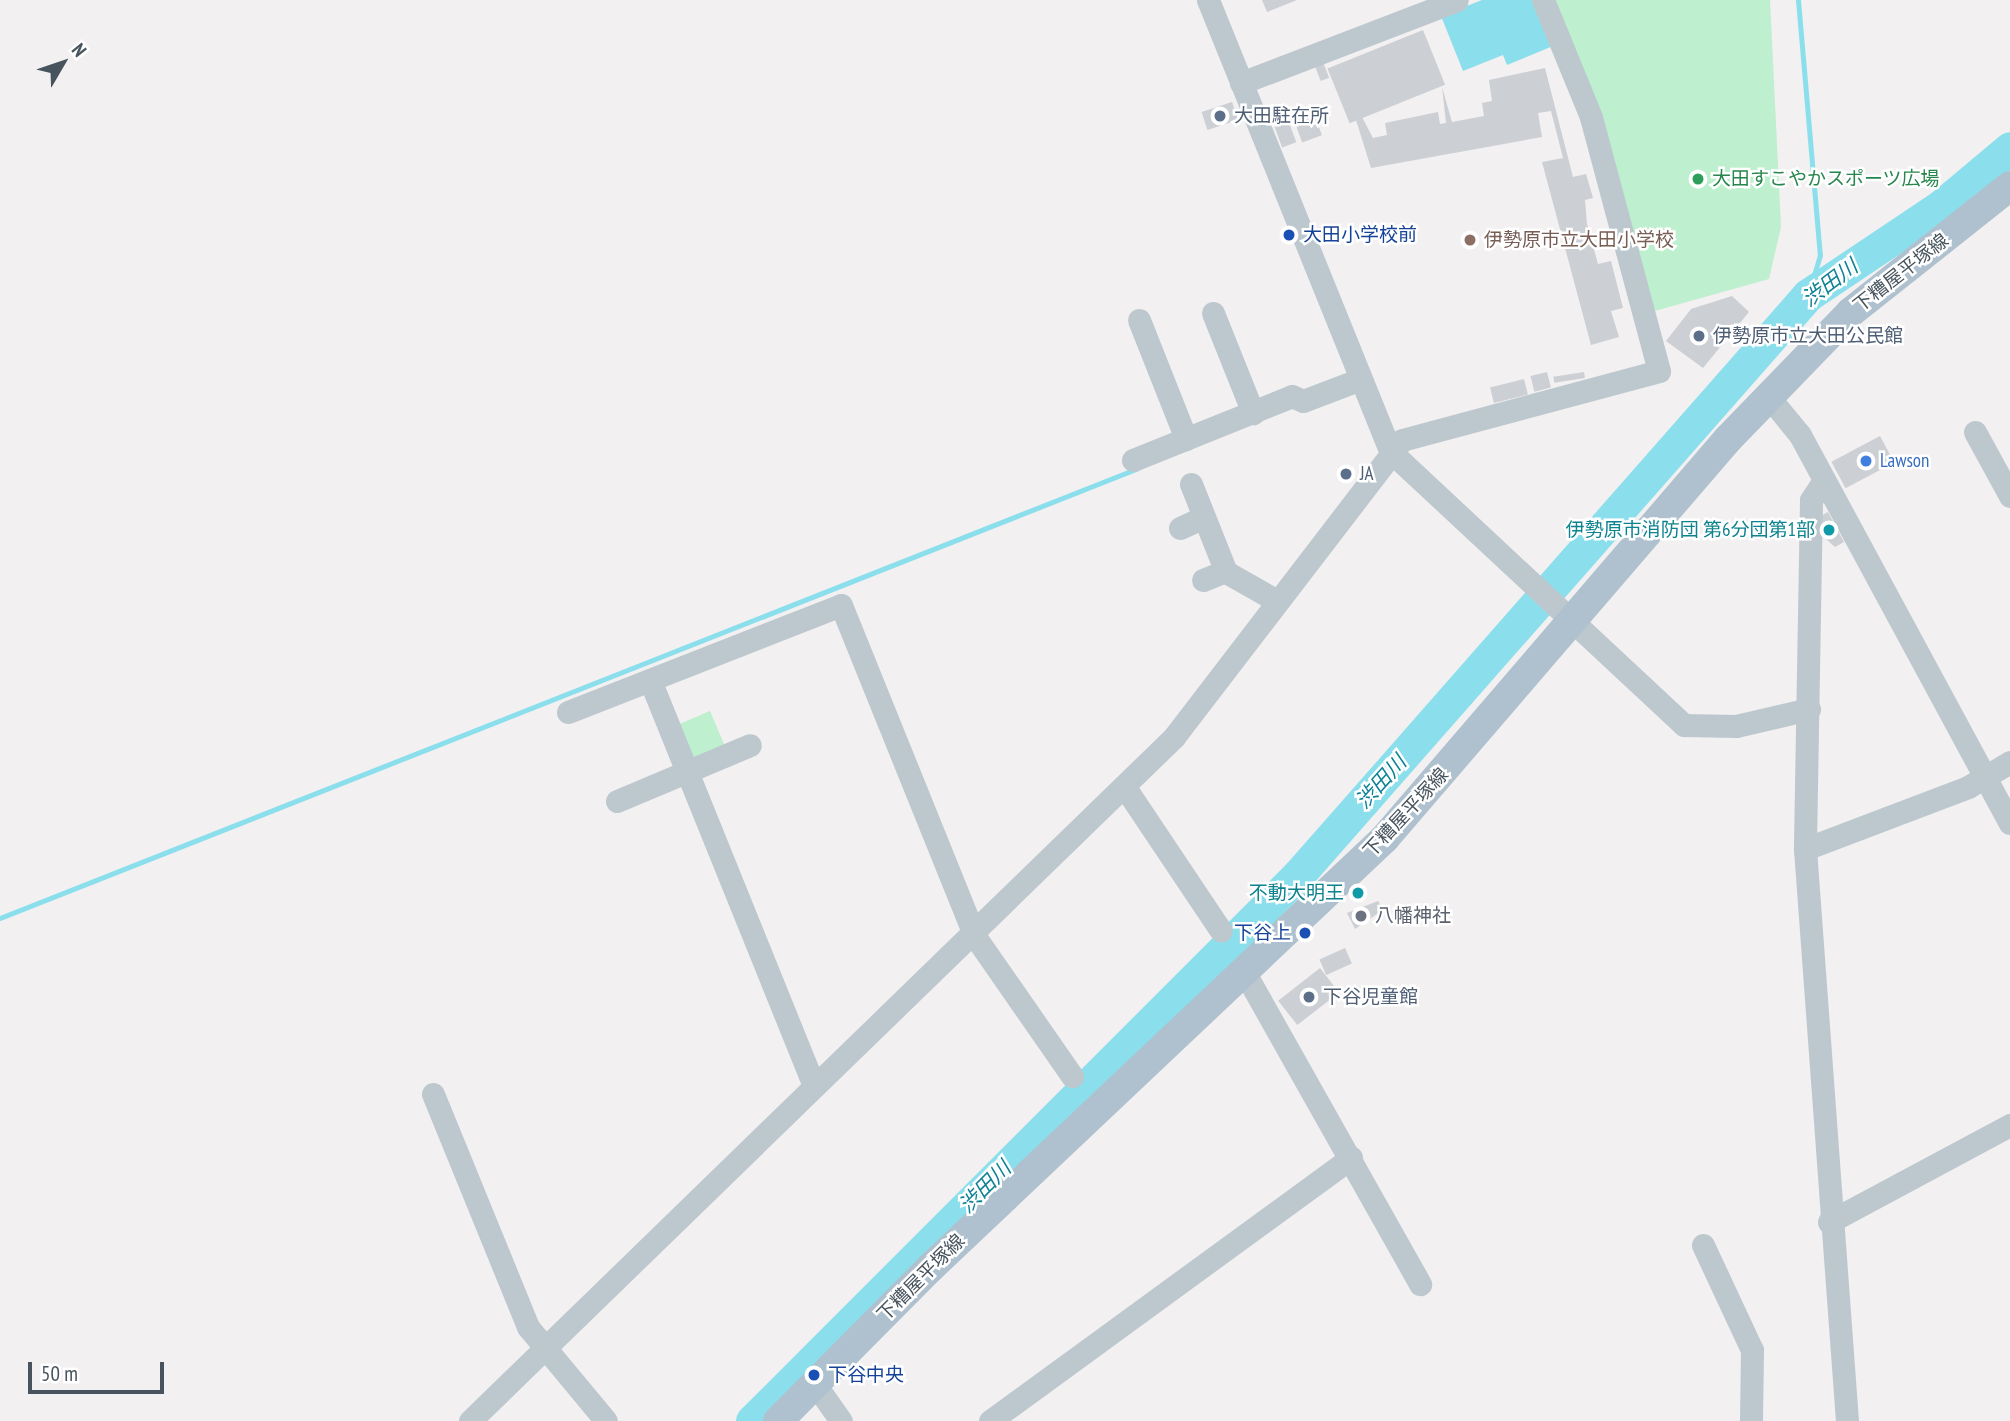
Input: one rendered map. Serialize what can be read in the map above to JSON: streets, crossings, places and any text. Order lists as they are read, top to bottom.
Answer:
{
  "streets": {
    "main road": ["下糟屋平塚線"]
  },
  "water": ["渋田川"],
  "places": [
    "大田駐在所",
    "大田すこやかスポーツ広場",
    "大田小学校前",
    "伊勢原市立大田小学校",
    "伊勢原市立大田公民館",
    "Lawson",
    "JA",
    "伊勢原市消防団 第6分団第1部",
    "不動大明王",
    "八幡神社",
    "下谷上",
    "下谷児童館",
    "下谷中央"
  ],
  "scale_bar": "50 m",
  "north": "top right"
}
